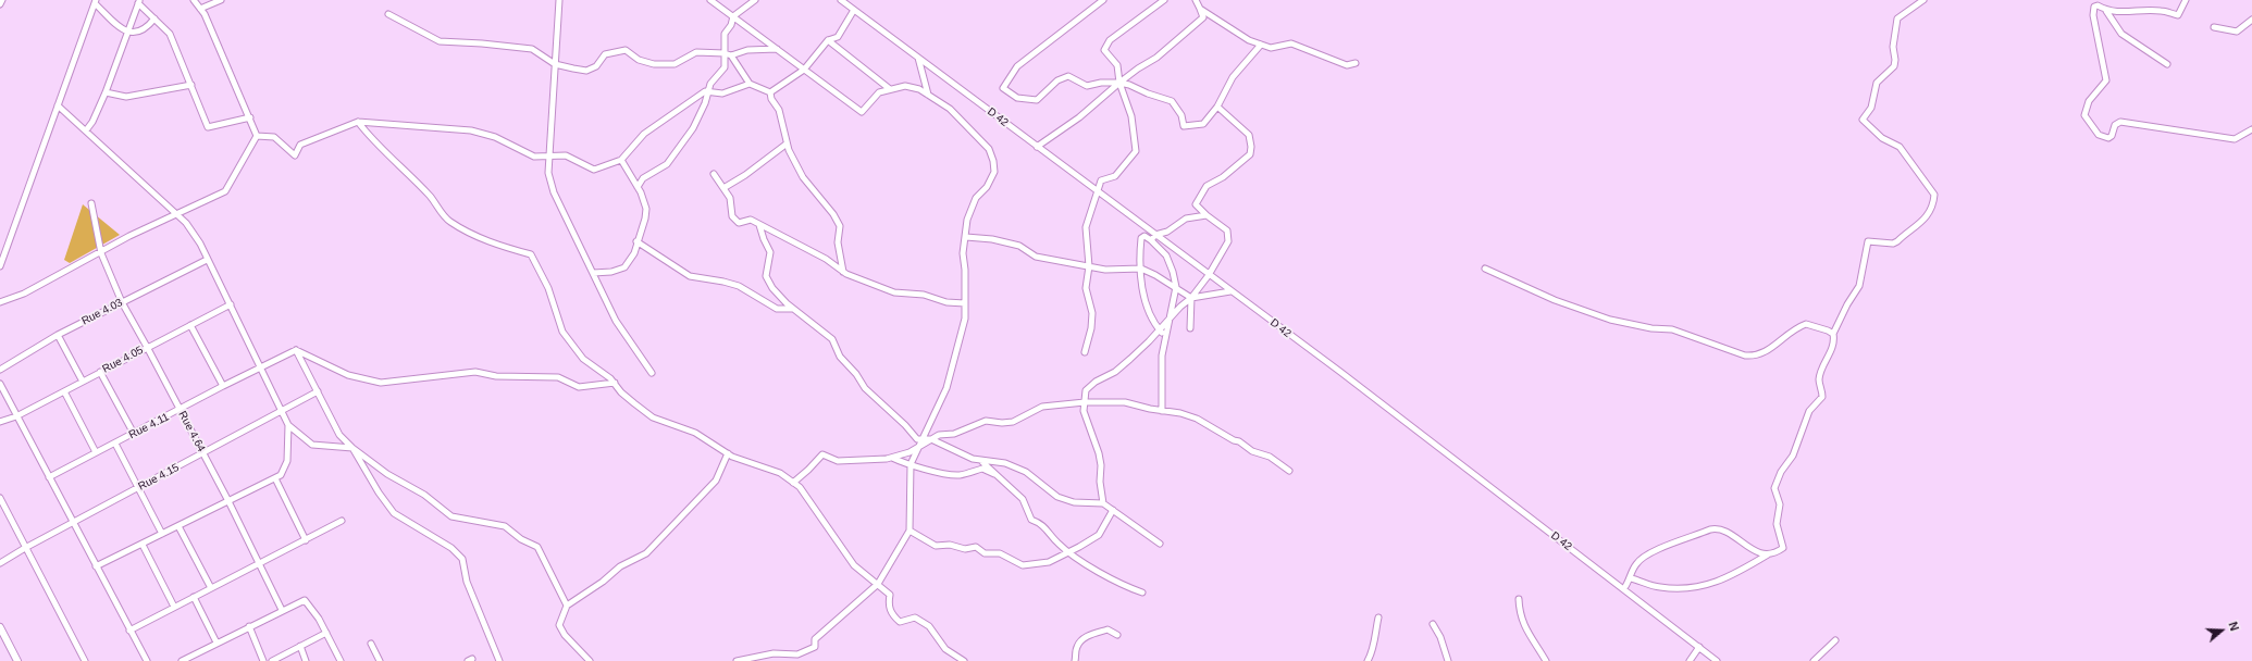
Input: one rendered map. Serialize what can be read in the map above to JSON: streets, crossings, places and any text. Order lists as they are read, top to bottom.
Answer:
{
  "streets": {
    "street": [
      "D 42",
      "Rue 4.03",
      "Rue 4.05",
      "Rue 4.11",
      "Rue 4.64",
      "Rue 4.15"
    ]
  },
  "crossings": [
    ["Rue 4.03", "Rue 4.64"],
    ["Rue 4.05", "Rue 4.64"],
    ["Rue 4.11", "Rue 4.64"],
    ["Rue 4.64", "Rue 4.15"]
  ],
  "north": "right"
}
